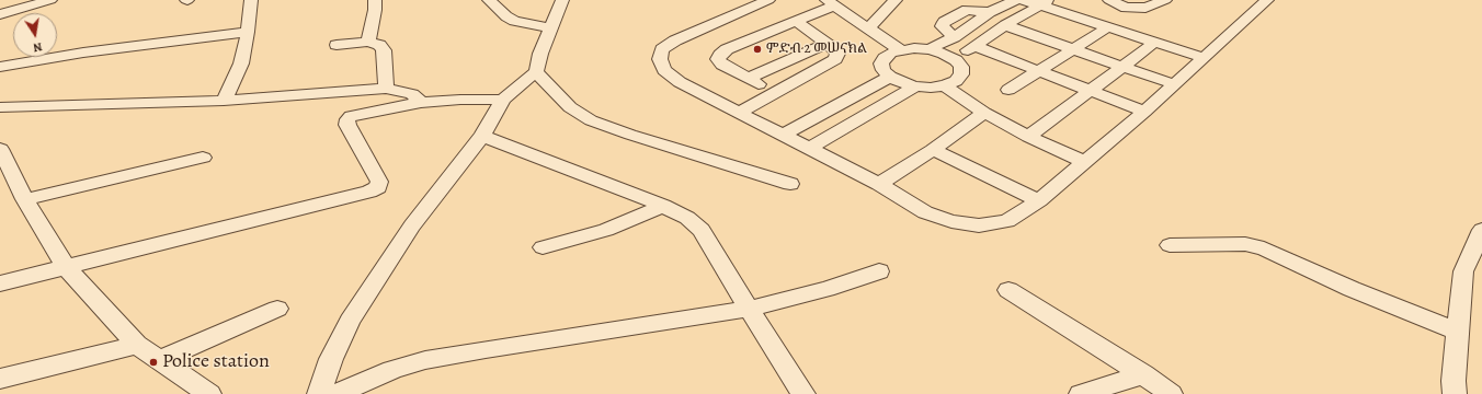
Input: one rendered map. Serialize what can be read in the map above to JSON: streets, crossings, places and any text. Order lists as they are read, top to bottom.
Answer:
{
  "places": ["ምድብ 2 መሠናክል", "Police station"],
  "north": "bottom"
}
